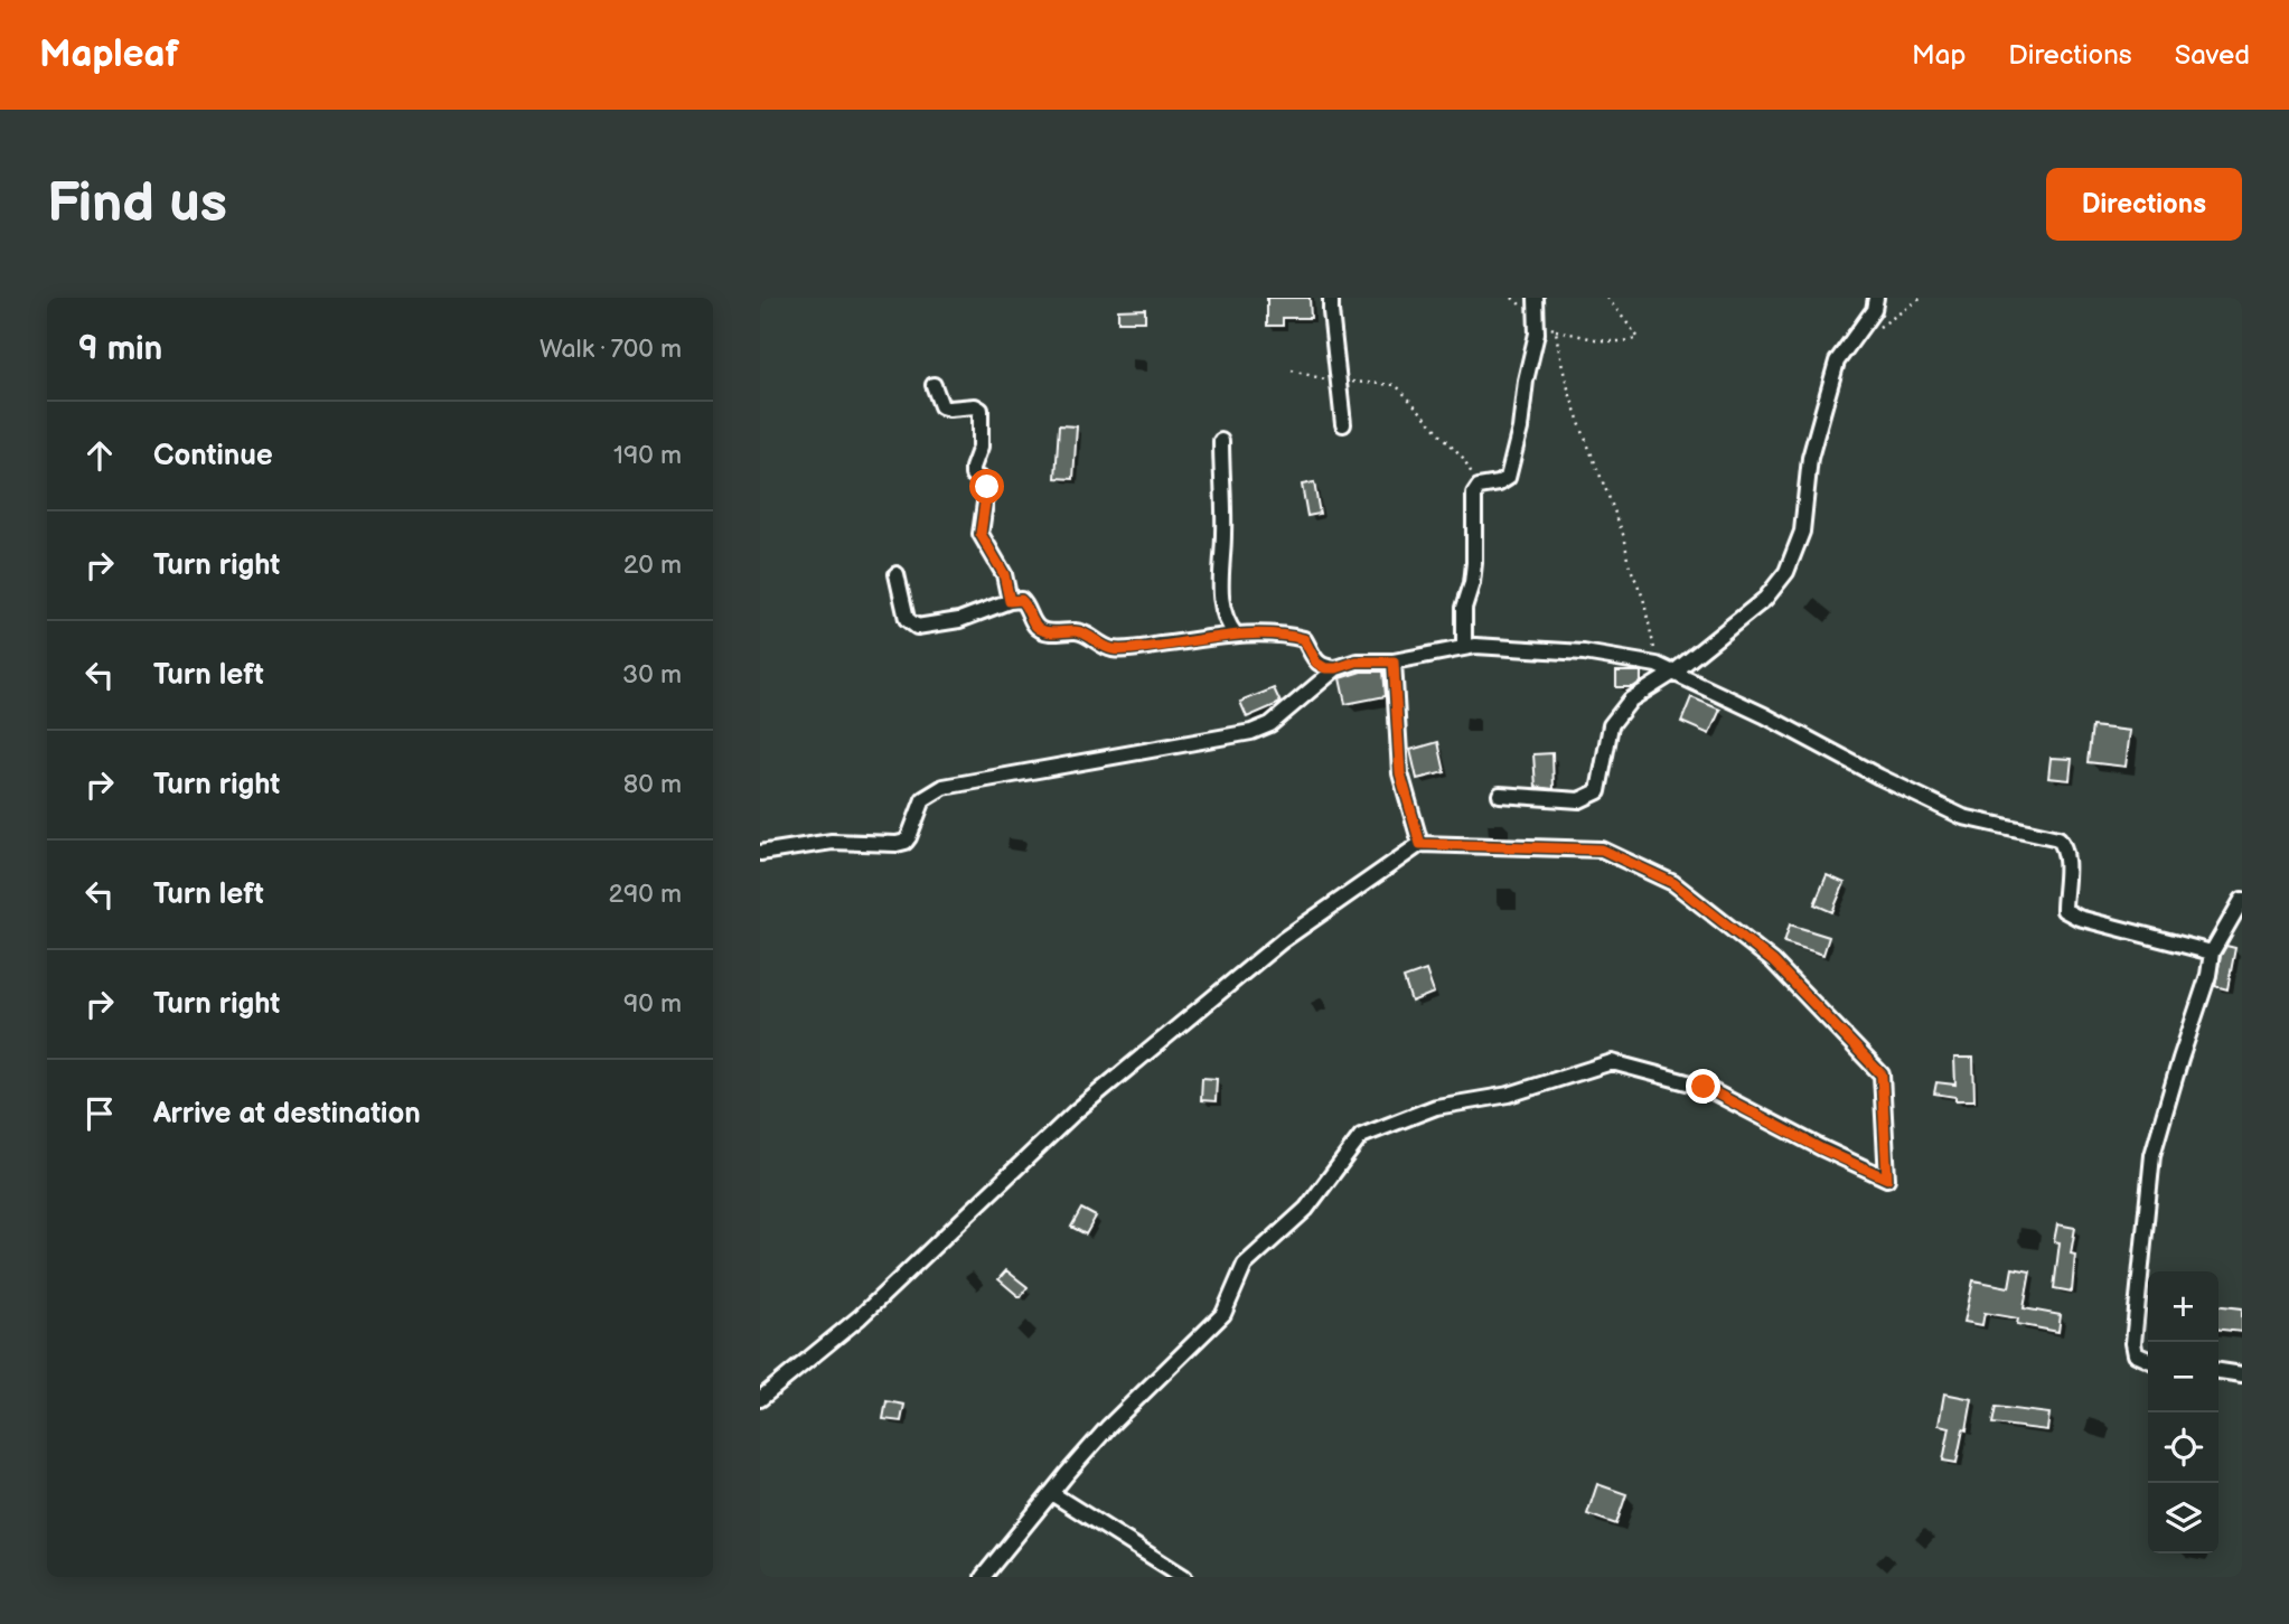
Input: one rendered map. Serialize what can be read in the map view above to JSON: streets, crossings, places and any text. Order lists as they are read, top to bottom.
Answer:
{
  "page": {
    "header": "Mapleaf",
    "nav": ["Map", "Directions", "Saved"],
    "buttons": "Directions",
    "title": "Find us",
    "heading": ["9 min", "Walk · 700 m"],
    "list": [
      ["Continue", "190 m"],
      ["Turn right", "20 m"],
      ["Turn left", "30 m"],
      ["Turn right", "80 m"],
      ["Turn left", "290 m"],
      ["Turn right", "90 m"],
      "Arrive at destination"
    ],
    "map_buttons": ["+", "−"]
  }
}
